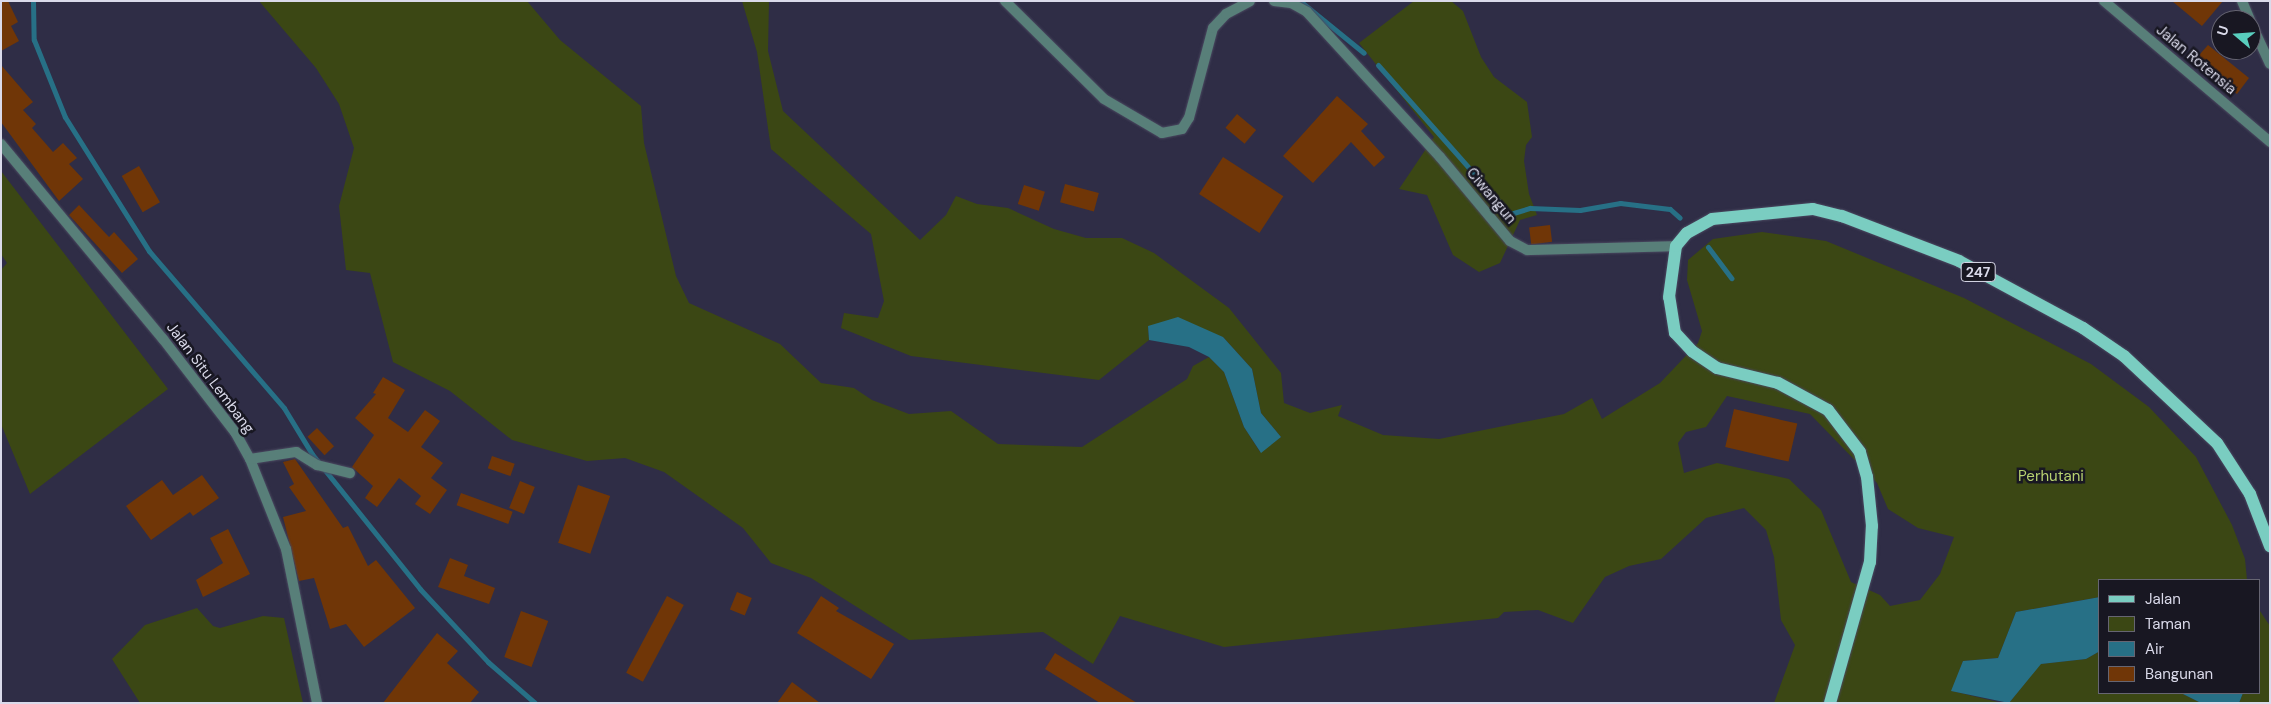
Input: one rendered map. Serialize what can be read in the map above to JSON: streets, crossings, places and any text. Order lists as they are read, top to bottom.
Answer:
{
  "streets": {
    "main road": ["247"],
    "street": ["Jalan Rotensia", "Ciwangun", "Jalan Situ Lembang"]
  },
  "crossings": [
    ["Ciwangun", "247"]
  ],
  "parks": ["Perhutani"],
  "legend": [
    "Jalan",
    "Taman",
    "Air",
    "Bangunan"
  ],
  "north": "left"
}
